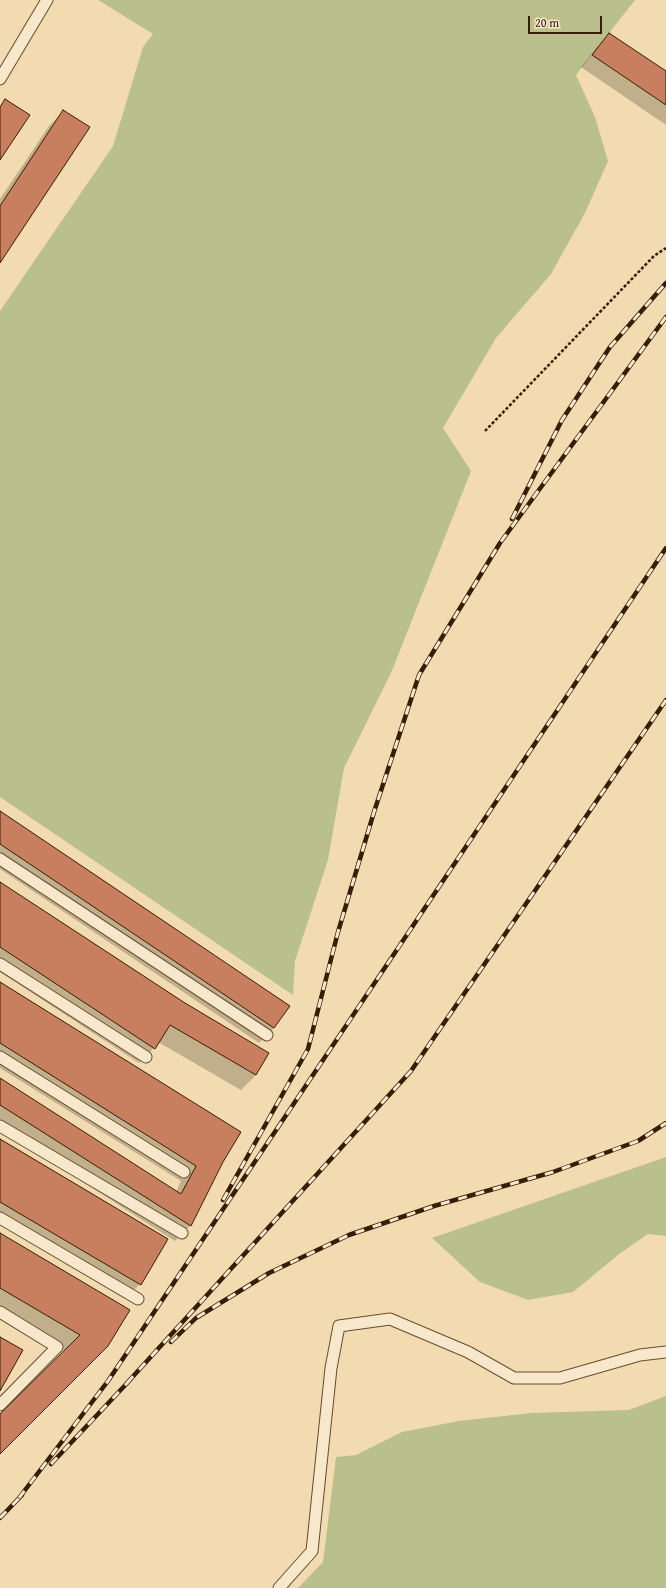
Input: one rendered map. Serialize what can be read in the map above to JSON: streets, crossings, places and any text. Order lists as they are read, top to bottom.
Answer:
{
  "scale_bar": "20 m"
}
